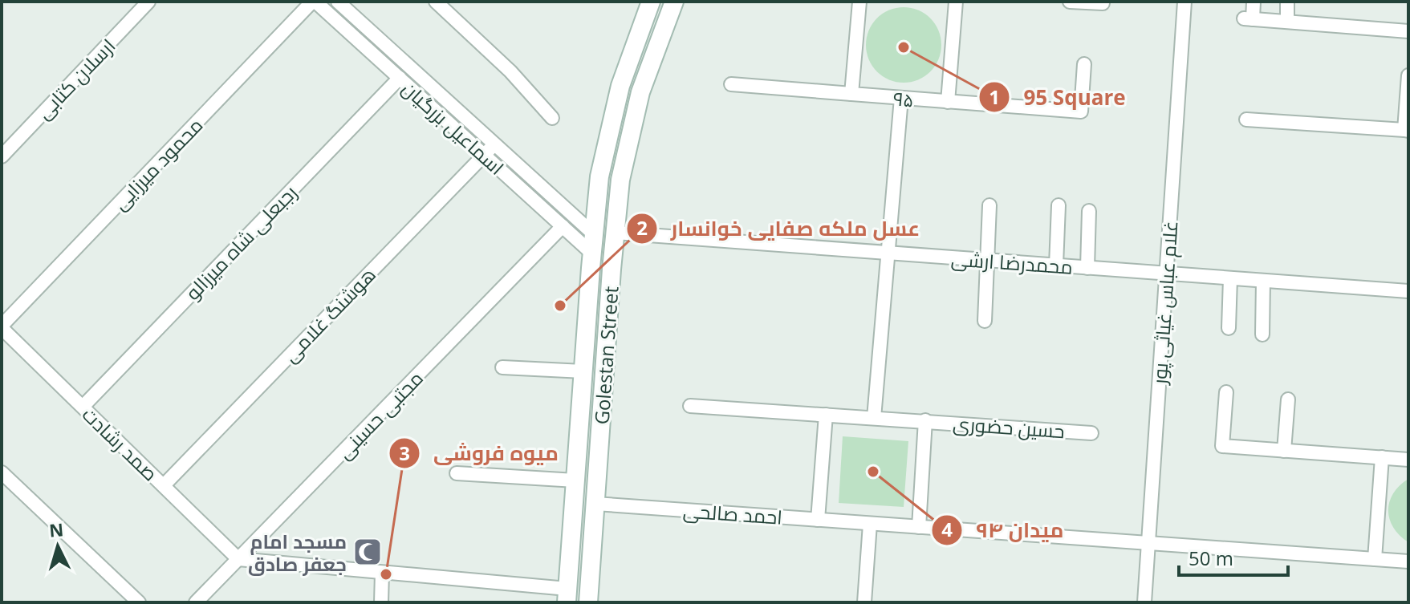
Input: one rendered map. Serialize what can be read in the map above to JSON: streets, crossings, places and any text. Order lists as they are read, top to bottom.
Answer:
{
  "streets": {
    "main road": ["Golestan Street"],
    "street": [
      "ارسلان کتابی",
      "۹۵",
      "اسماعیل بزرگیان",
      "محمود میرزایی",
      "رجبعلی شاه میرزالو",
      "محمدرضا ارشی",
      "غلام عباس غیاثی ‌پور",
      "هوشنگ غلامی",
      "مجتبی حسینی",
      "حسین حضوری",
      "صمد رشادت",
      "احمد صالحی"
    ]
  },
  "crossings": [
    ["اسماعیل بزرگیان", "محمود میرزایی"],
    ["اسماعیل بزرگیان", "رجبعلی شاه میرزالو"],
    ["اسماعیل بزرگیان", "هوشنگ غلامی"],
    ["اسماعیل بزرگیان", "Golestan Street"],
    ["اسماعیل بزرگیان", "مجتبی حسینی"],
    ["محمود میرزایی", "صمد رشادت"],
    ["رجبعلی شاه میرزالو", "صمد رشادت"],
    ["محمدرضا ارشی", "غلام عباس غیاثی ‌پور"],
    ["محمدرضا ارشی", "Golestan Street"],
    ["غلام عباس غیاثی ‌پور", "احمد صالحی"],
    ["هوشنگ غلامی", "صمد رشادت"],
    ["Golestan Street", "احمد صالحی"],
    ["مجتبی حسینی", "صمد رشادت"]
  ],
  "places": {
    "other": [
      "95 Square",
      "عسل ملکه صفایی خوانسار",
      "میدان ۹۴",
      "میوه فروشی"
    ],
    "mosque": ["مسجد امام جعفر صادق"]
  },
  "scale_bar": "50 m",
  "north": "top"
}
